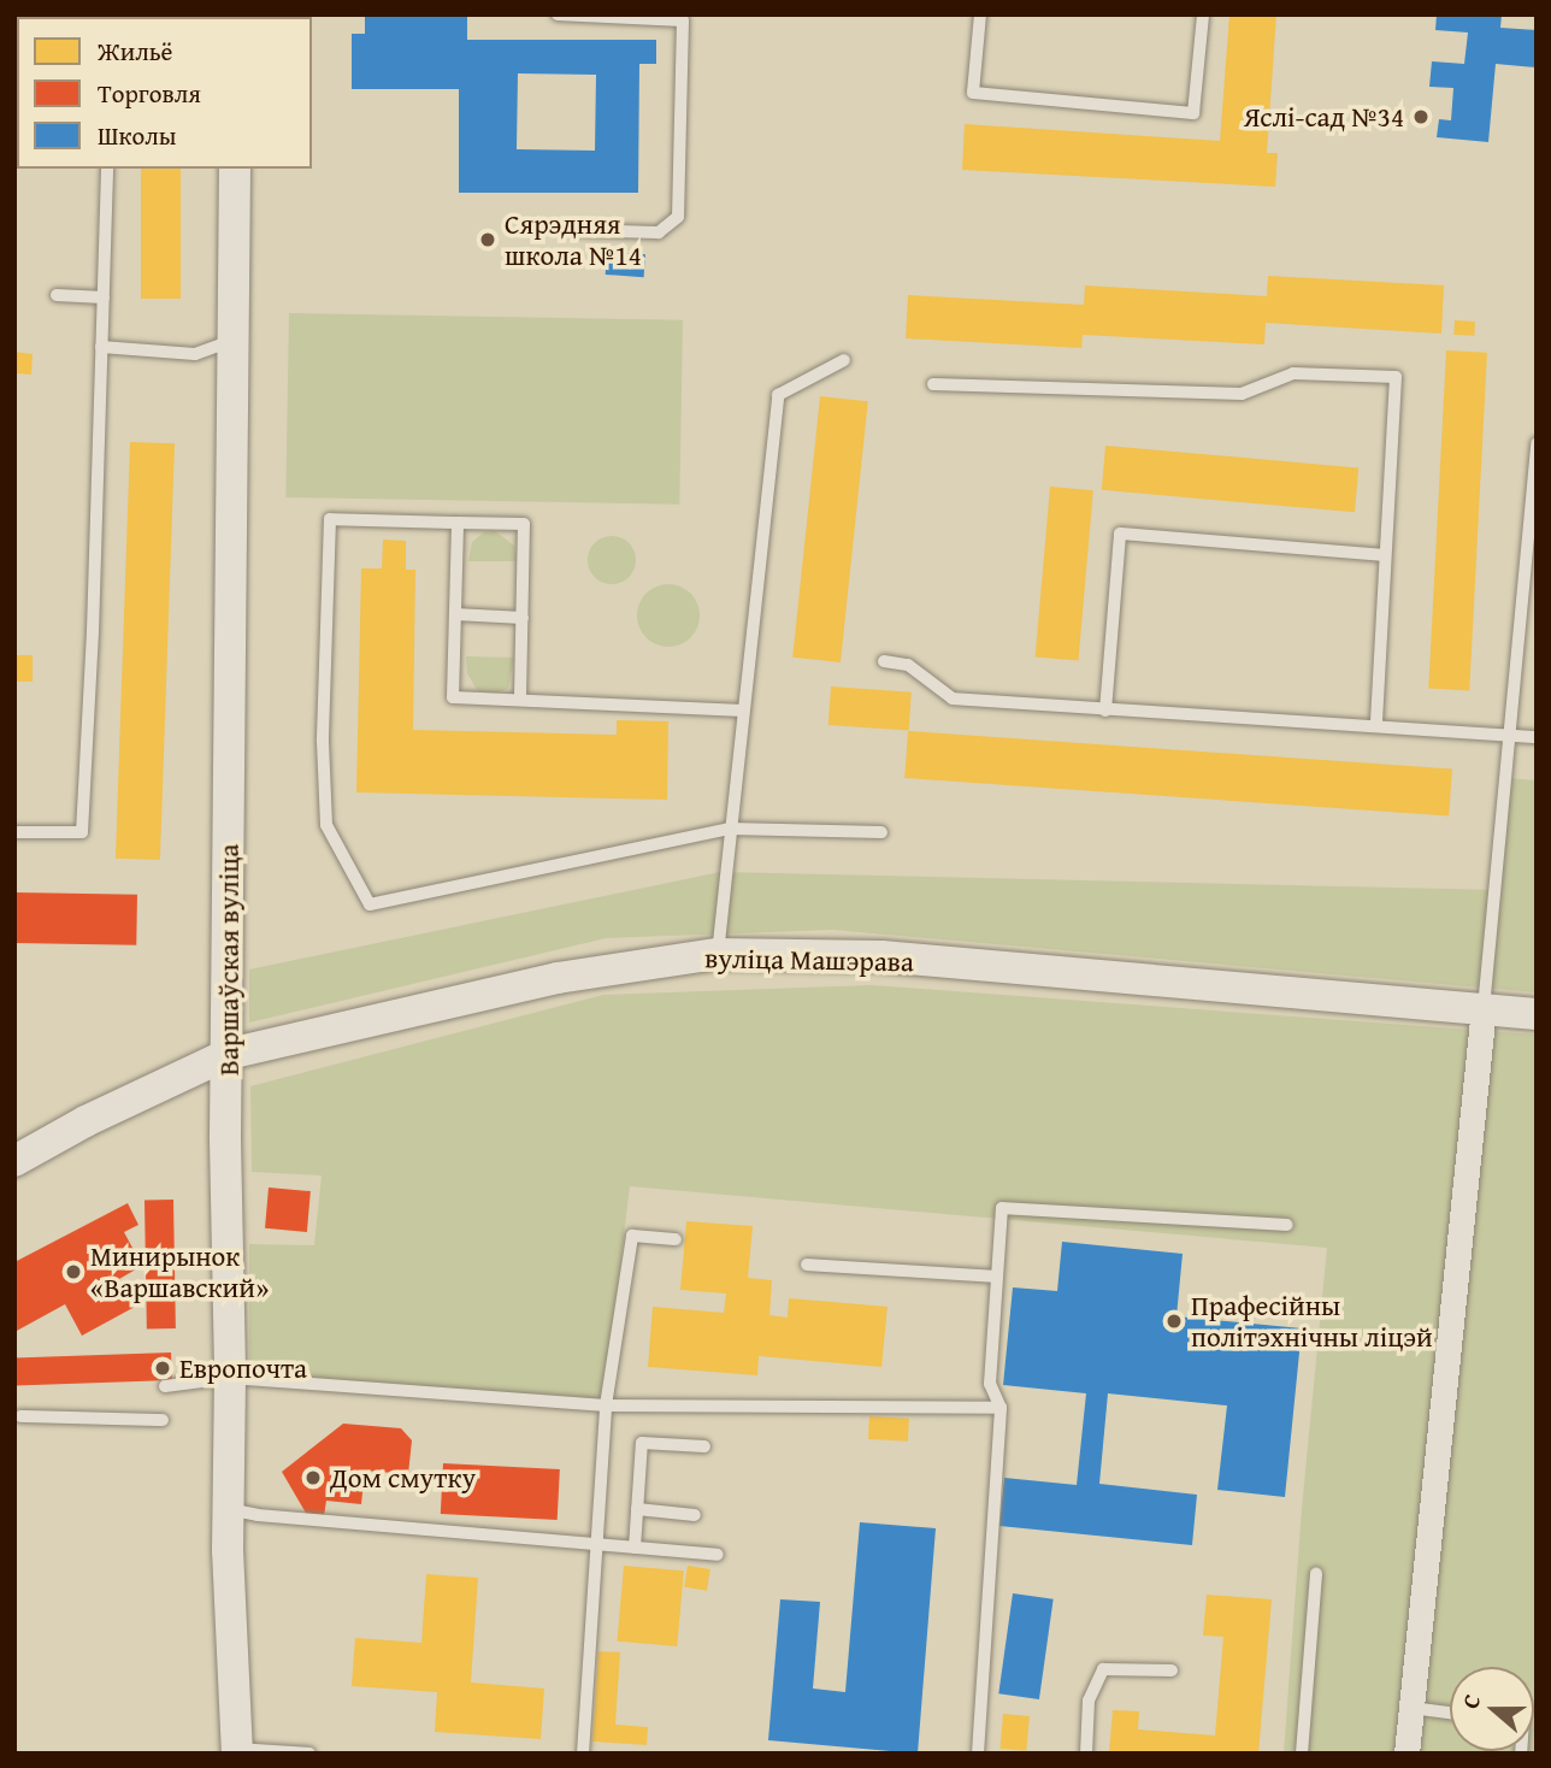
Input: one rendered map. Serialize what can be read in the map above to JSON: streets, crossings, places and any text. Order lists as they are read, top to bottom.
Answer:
{
  "streets": {
    "street": ["Варшаўская вуліца", "вуліца Машэрава"]
  },
  "crossings": [
    ["Варшаўская вуліца", "вуліца Машэрава"]
  ],
  "places": [
    "Яслі-сад №34",
    "Сярэдняя школа №14",
    "Минирынок «Варшавский»",
    "Прафесійны політэхнічны ліцэй",
    "Европочта",
    "Дом смутку"
  ],
  "legend": ["Жильё", "Торговля", "Школы"],
  "north": "left"
}
